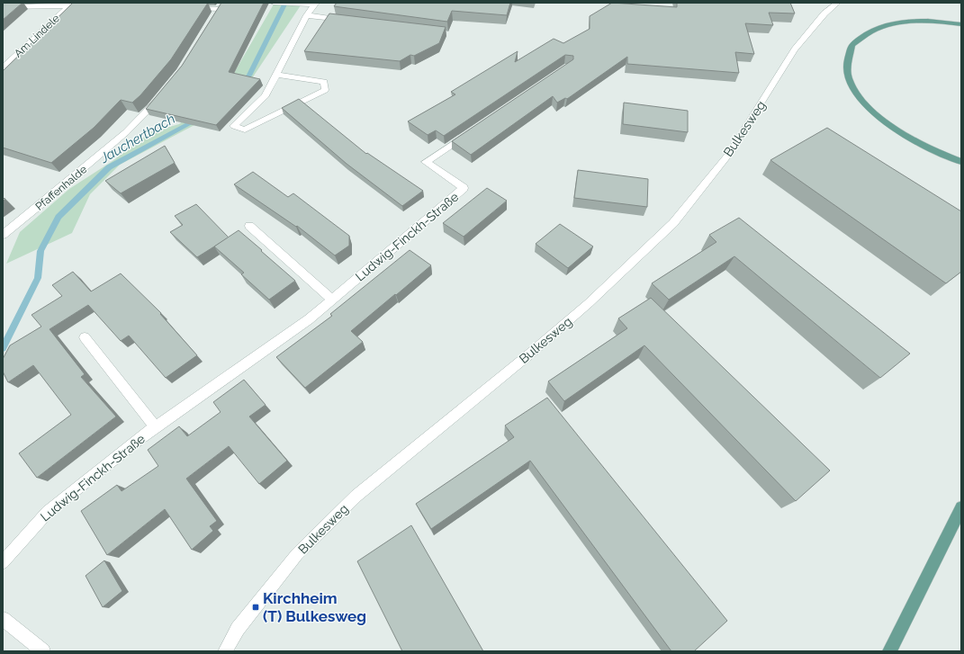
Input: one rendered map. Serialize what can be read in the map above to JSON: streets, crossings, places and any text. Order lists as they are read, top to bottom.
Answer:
{
  "streets": {
    "street": [
      "Am Lindele",
      "Bulkesweg",
      "Pfaffenhalde",
      "Ludwig-Finckh-Straße"
    ]
  },
  "water": ["Jauchertbach"],
  "places": {
    "transit": ["Kirchheim (T) Bulkesweg"]
  }
}
